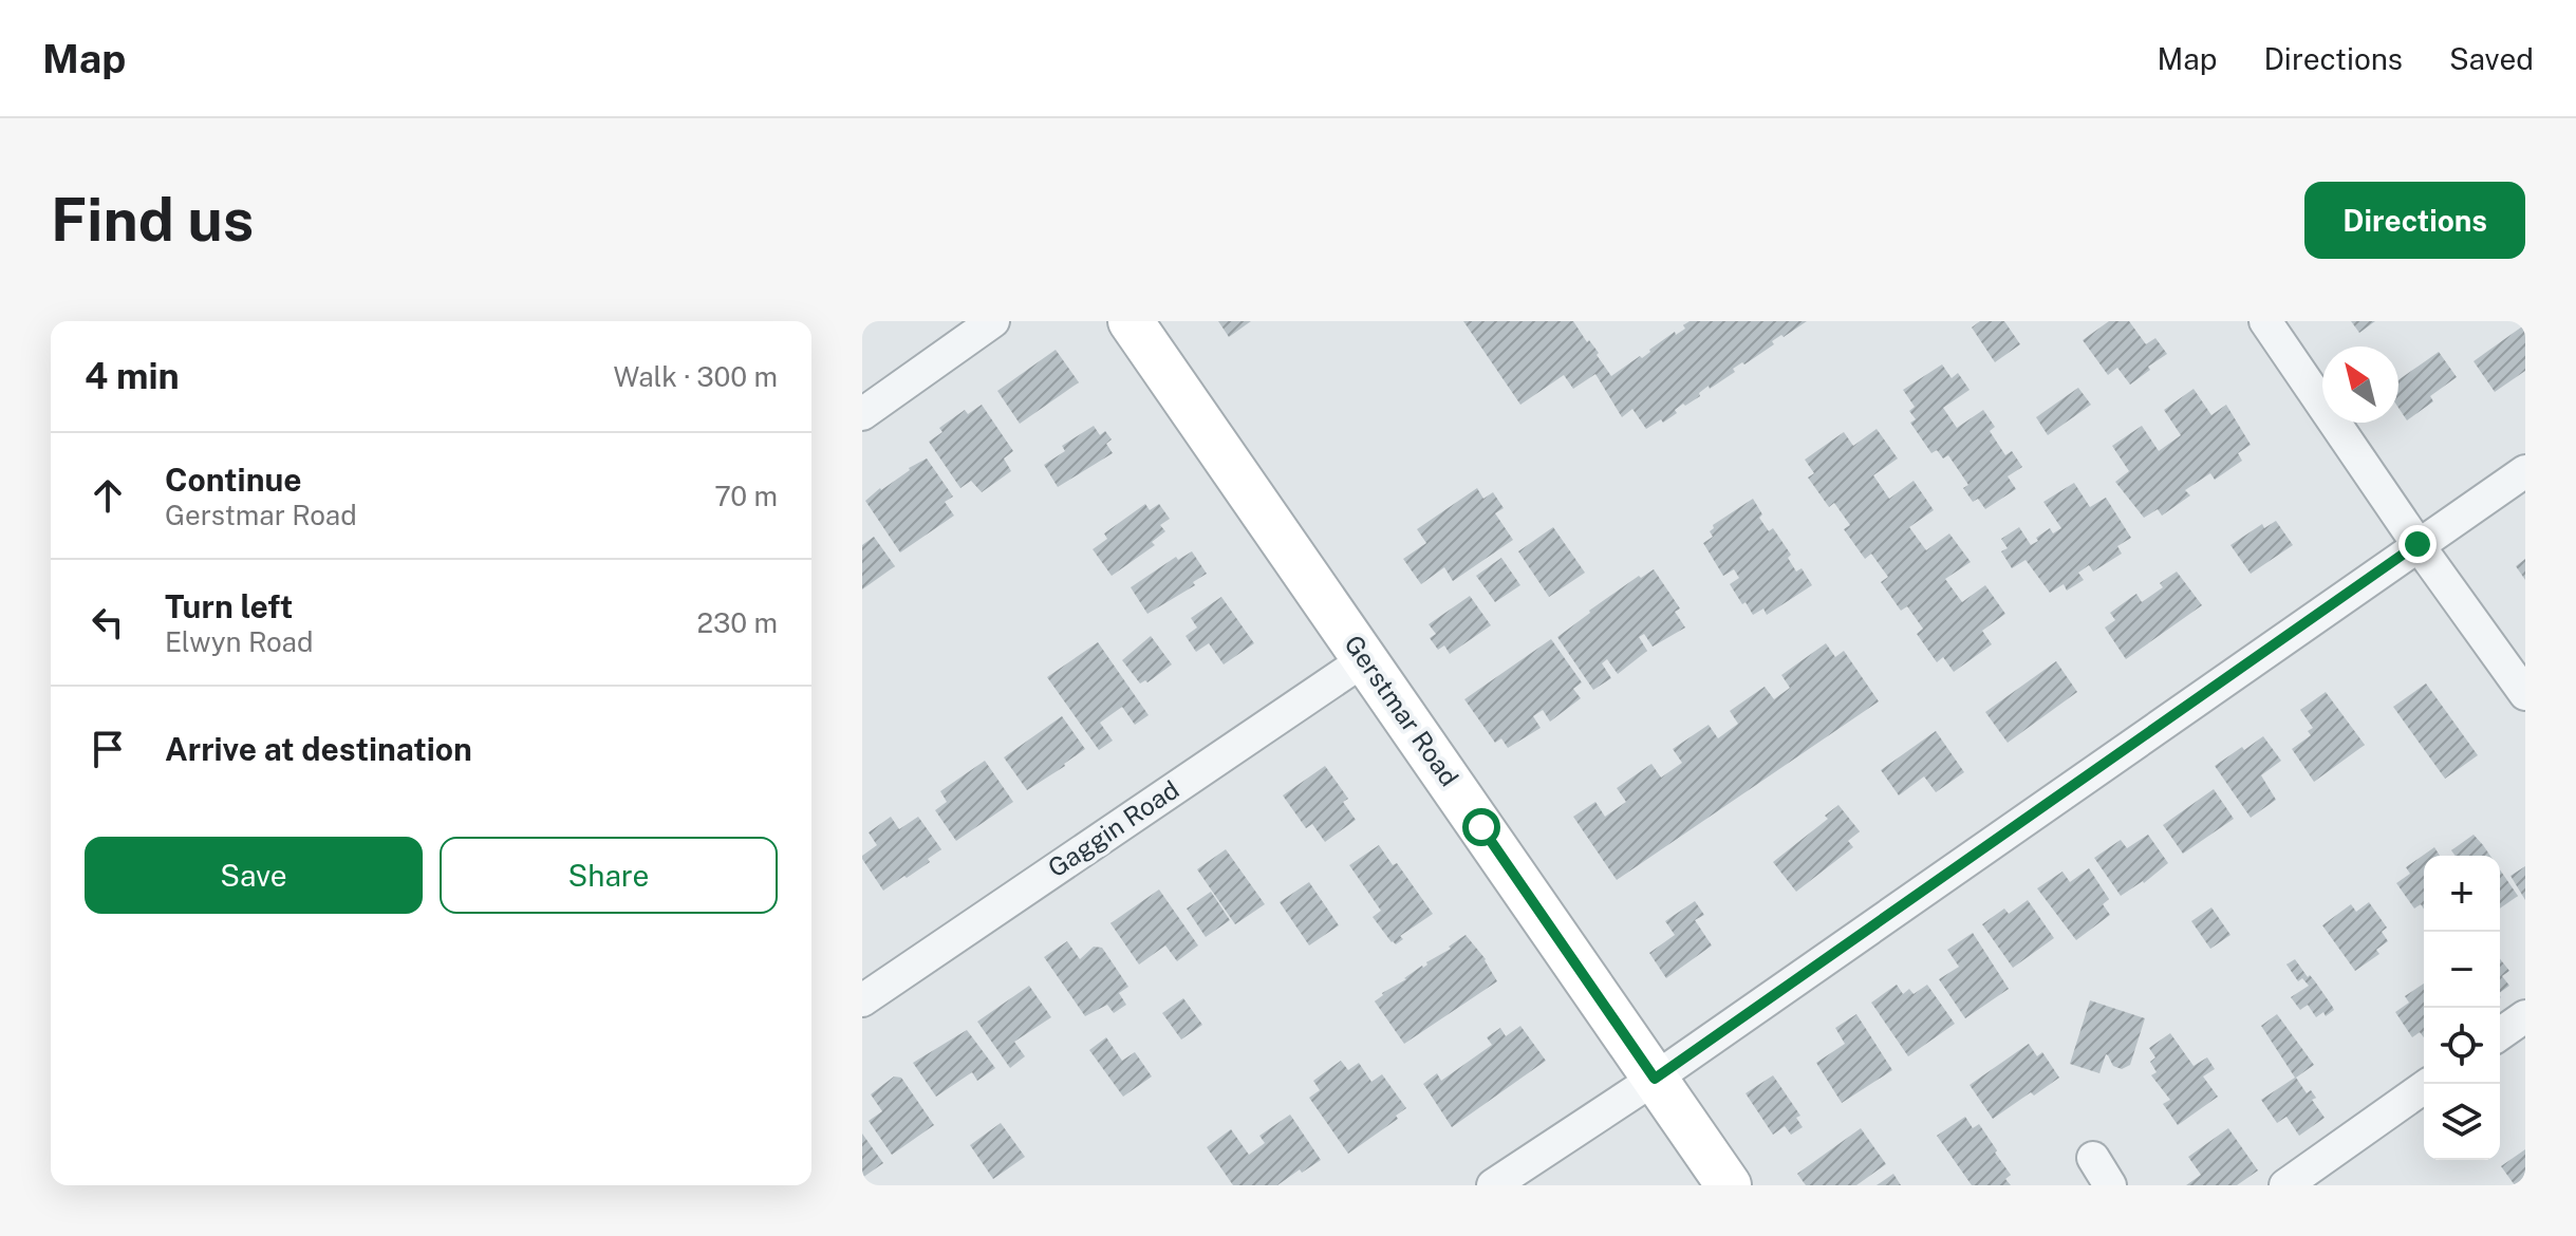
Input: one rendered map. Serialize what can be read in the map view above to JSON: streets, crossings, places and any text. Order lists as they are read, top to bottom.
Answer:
{
  "streets": {
    "street": ["Gerstmar Road", "Gaggin Road"]
  },
  "crossings": [
    ["Gerstmar Road", "Gaggin Road"]
  ],
  "north": "top left",
  "page": {
    "header": "Map",
    "nav": ["Map", "Directions", "Saved"],
    "buttons": [
      "Directions",
      ["Save", "Share"]
    ],
    "title": "Find us",
    "heading": ["4 min", "Walk · 300 m"],
    "list": [
      ["Continue", "Gerstmar Road", "70 m"],
      ["Turn left", "Elwyn Road", "230 m"],
      "Arrive at destination"
    ],
    "map_buttons": ["+", "−"]
  }
}
